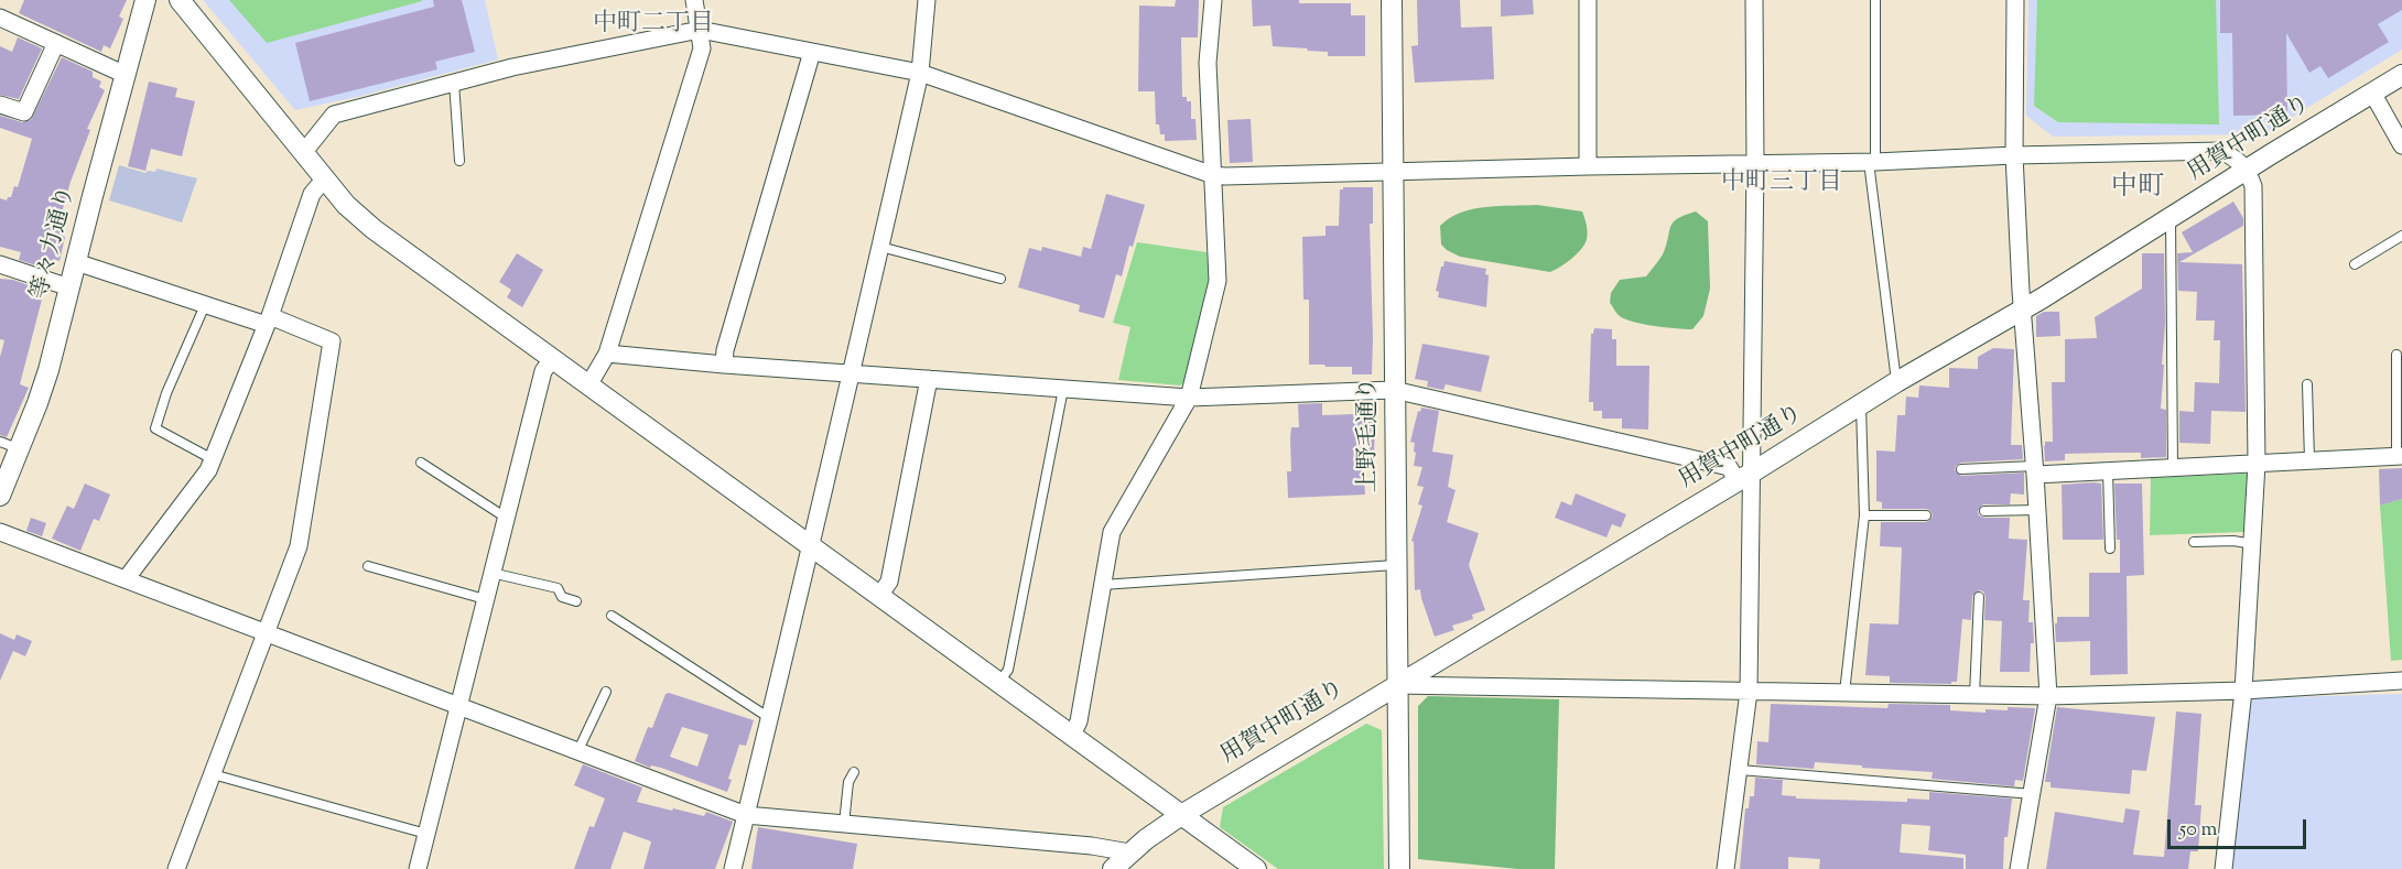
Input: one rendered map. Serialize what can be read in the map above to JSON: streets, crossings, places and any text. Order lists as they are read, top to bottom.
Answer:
{
  "streets": {
    "street": ["用賀中町通り", "等々力通り", "上野毛通り"]
  },
  "crossings": [
    ["用賀中町通り", "上野毛通り"]
  ],
  "districts": ["中町二丁目", "中町三丁目", "中町"],
  "scale_bar": "50 m"
}
